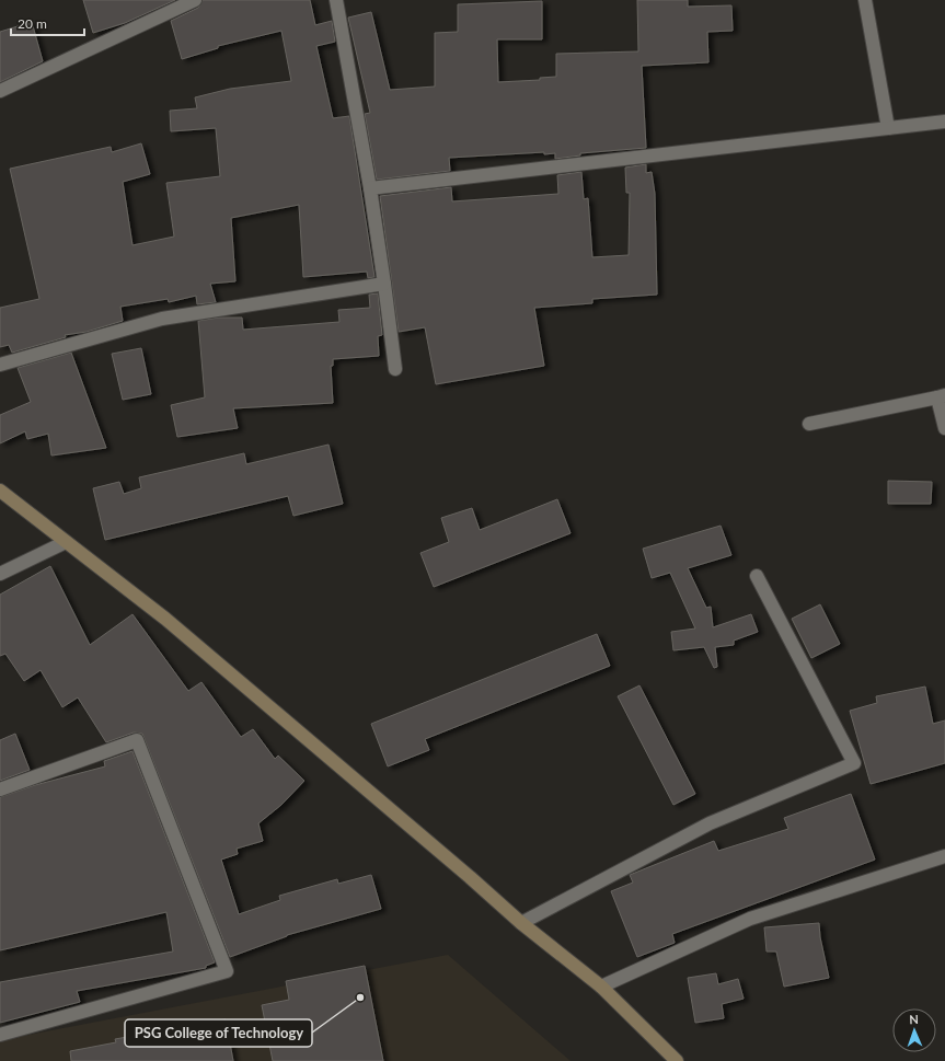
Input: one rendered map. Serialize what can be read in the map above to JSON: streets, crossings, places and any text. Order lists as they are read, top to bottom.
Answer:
{
  "places": ["PSG College of Technology"],
  "scale_bar": "20 m",
  "north": "top"
}
